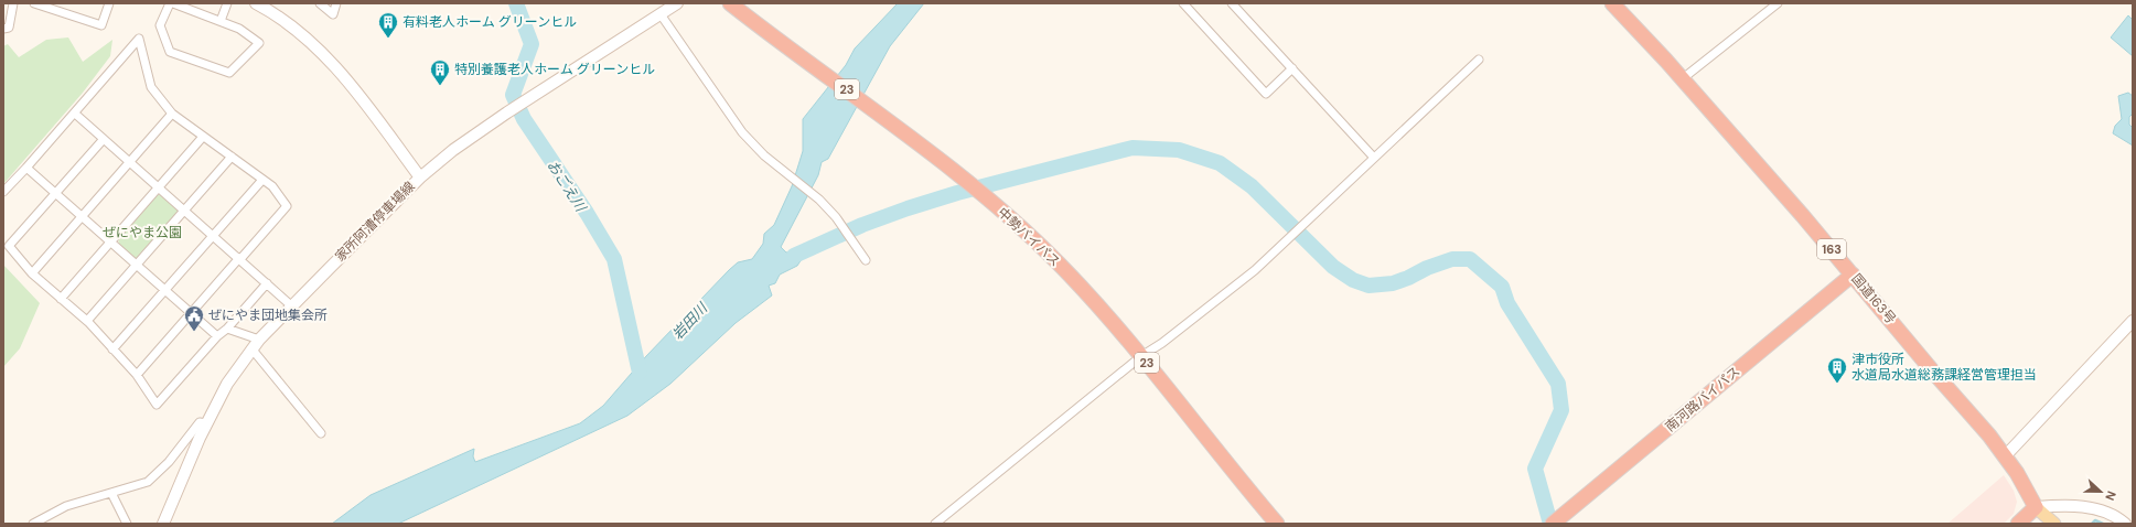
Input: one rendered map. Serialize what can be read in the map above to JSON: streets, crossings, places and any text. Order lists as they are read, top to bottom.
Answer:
{
  "streets": {
    "highway": [
      "23",
      "中勢バイパス",
      "163",
      "国道163号",
      "南河路バイパス"
    ],
    "main road": ["家所阿漕停車場線"]
  },
  "crossings": [
    ["国道163号", "南河路バイパス"]
  ],
  "water": ["おごえ川", "岩田川"],
  "parks": ["ぜにやま公園"],
  "places": {
    "building": ["有料老人ホーム グリーンヒル", "特別養護老人ホーム グリーンヒル", "津市役所 水道局水道総務課経営管理担当"],
    "public building": ["ぜにやま団地集会所"]
  },
  "north": "right"
}
